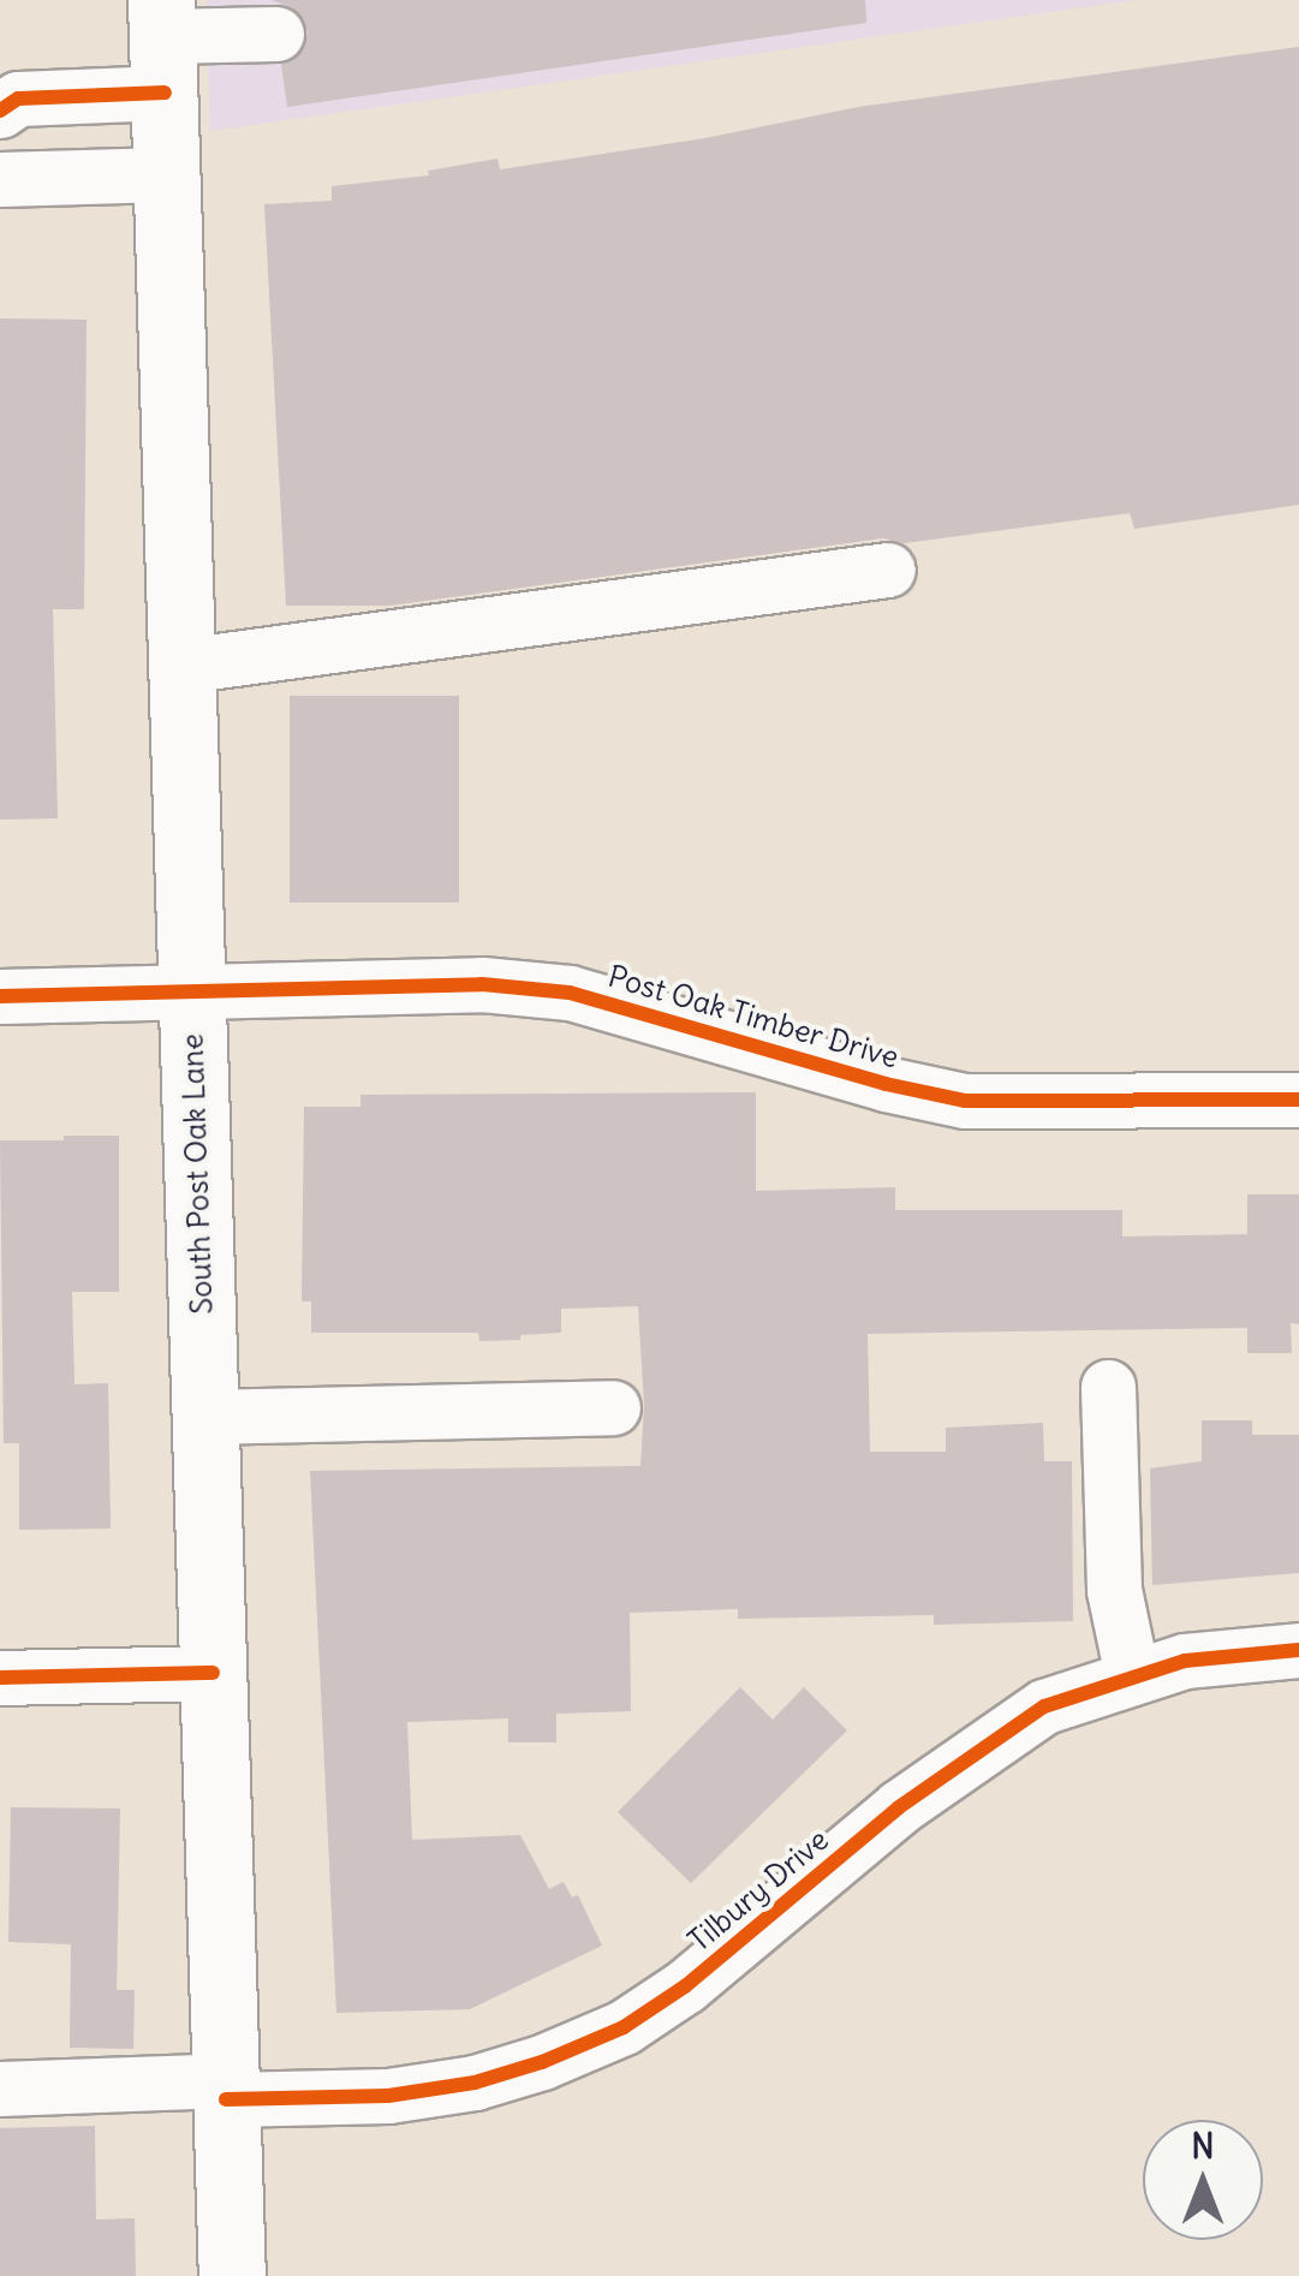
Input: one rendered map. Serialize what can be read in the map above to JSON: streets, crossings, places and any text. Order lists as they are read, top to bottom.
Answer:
{
  "streets": {
    "main road": ["South Post Oak Lane"],
    "street": ["Post Oak Timber Drive", "Tilbury Drive"]
  },
  "crossings": [
    ["Post Oak Timber Drive", "South Post Oak Lane"],
    ["South Post Oak Lane", "Tilbury Drive"]
  ],
  "north": "top"
}
